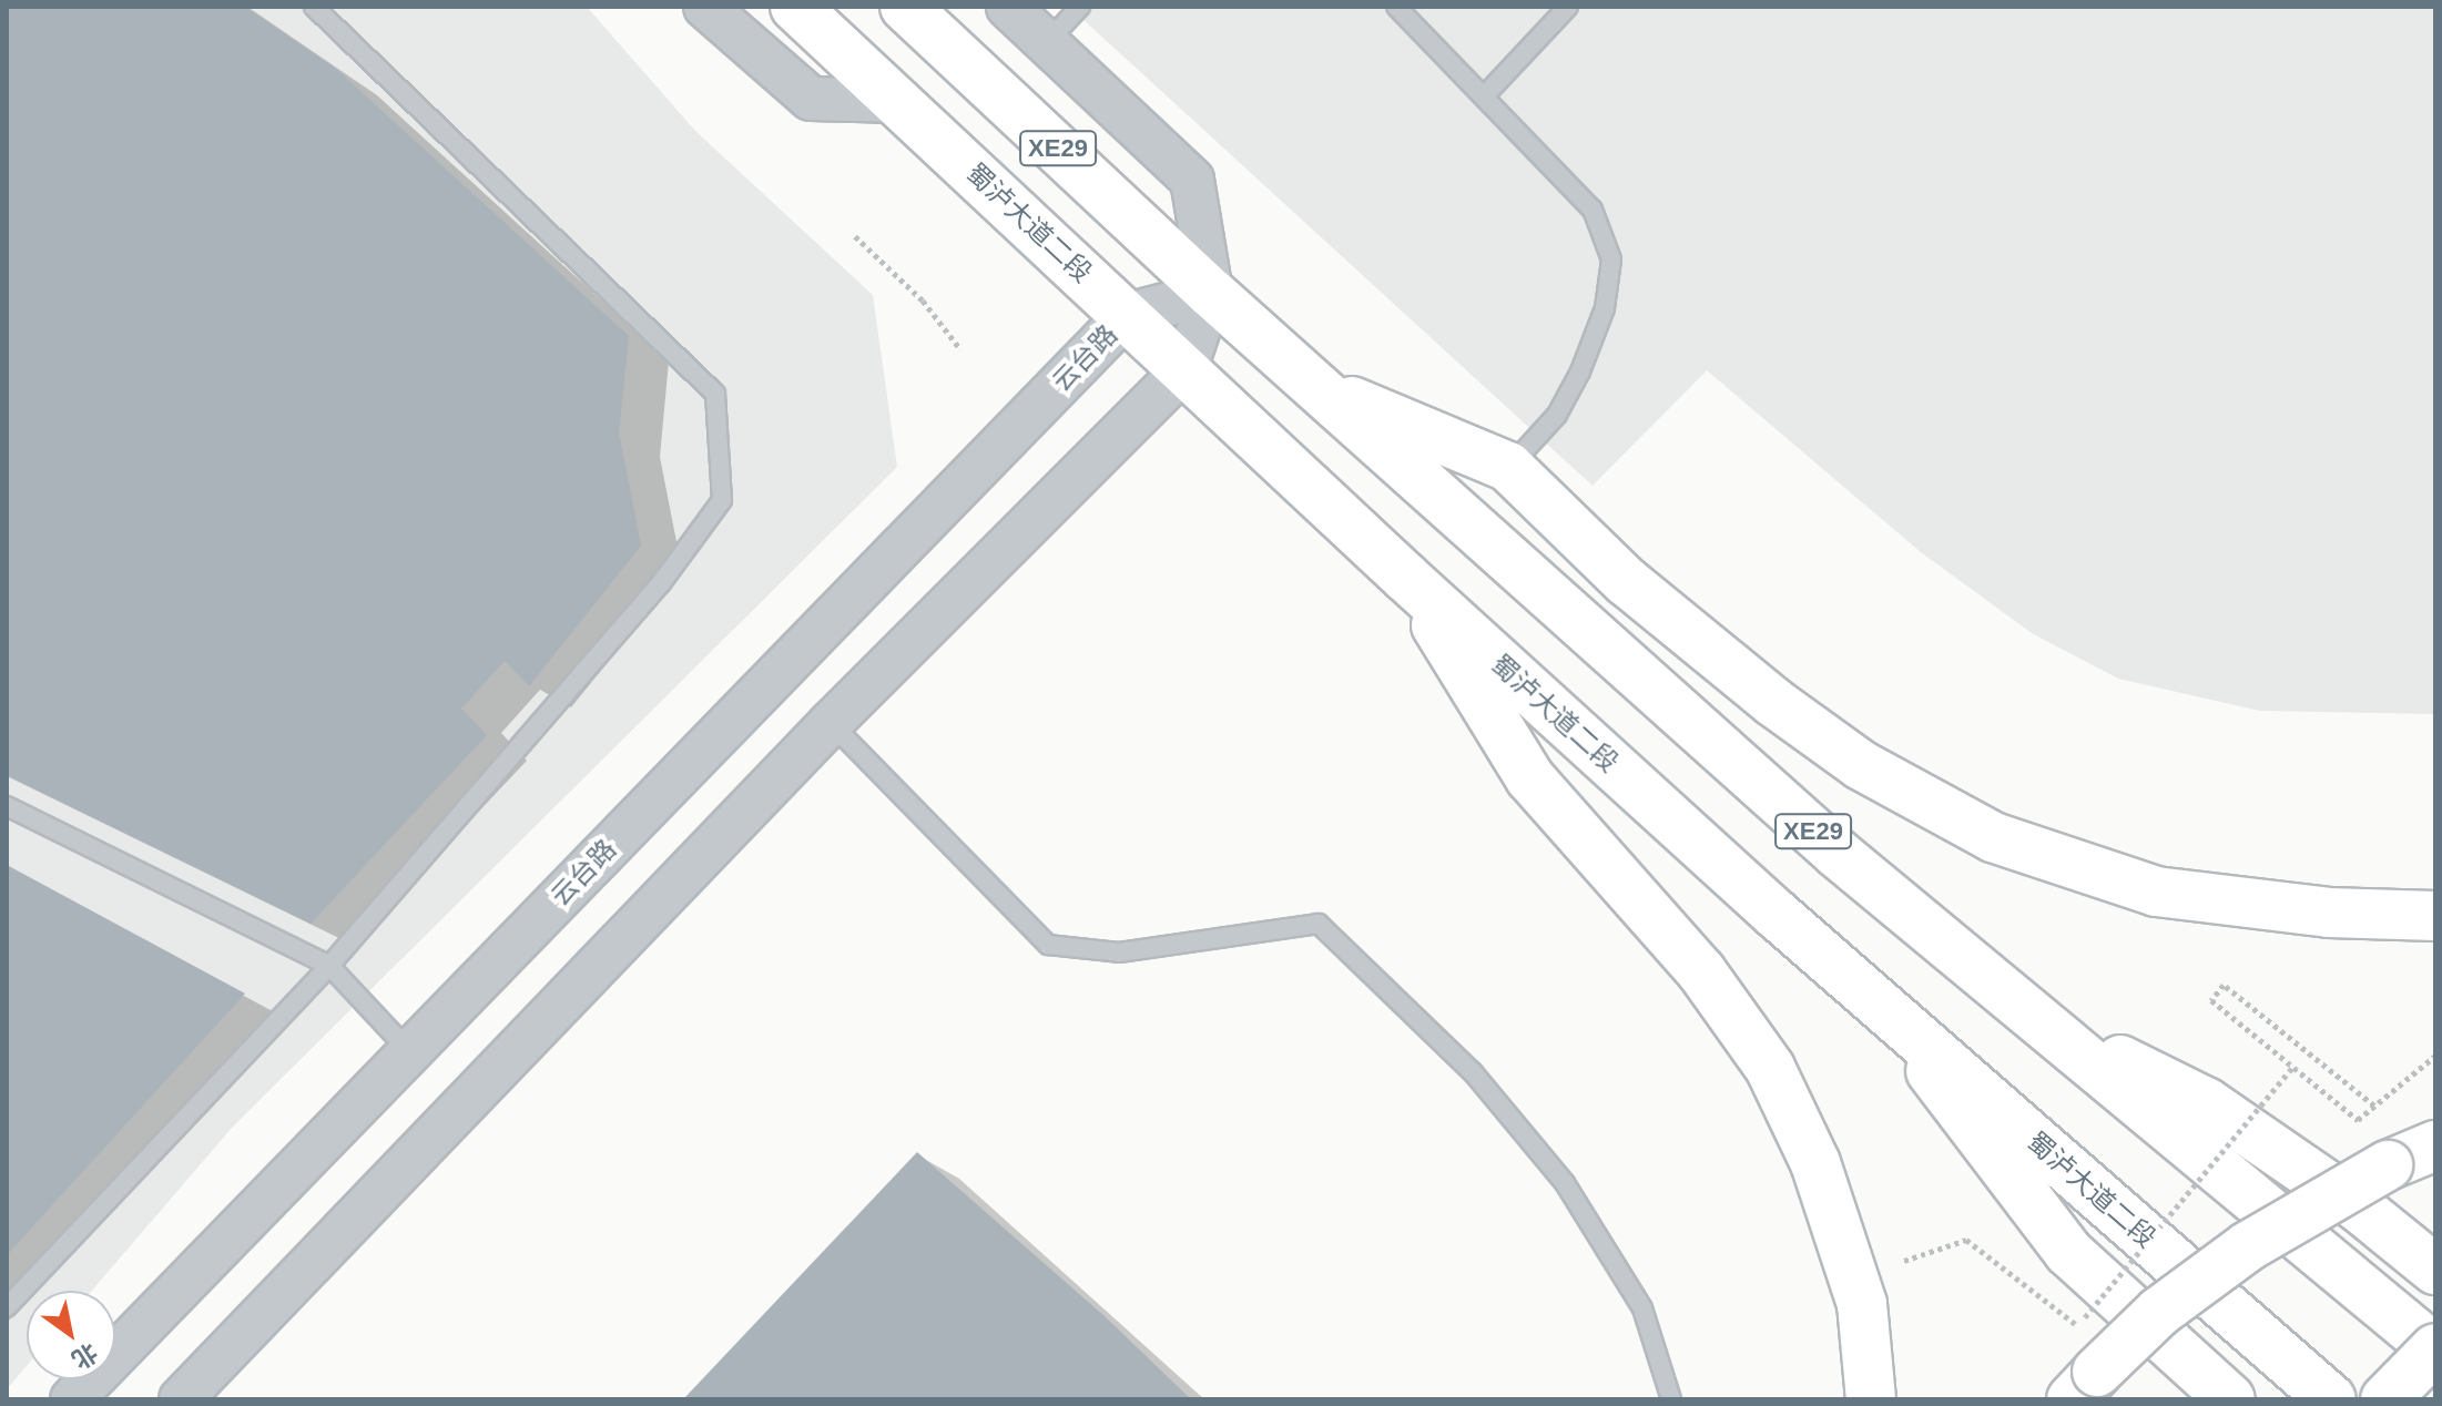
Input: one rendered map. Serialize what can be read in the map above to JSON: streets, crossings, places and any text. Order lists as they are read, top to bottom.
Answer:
{
  "streets": {
    "highway": ["XE29", "蜀泸大道二段"],
    "street": ["云台路"]
  },
  "crossings": [
    ["XE29", "云台路"],
    ["蜀泸大道二段", "云台路"]
  ],
  "north": "bottom right"
}
